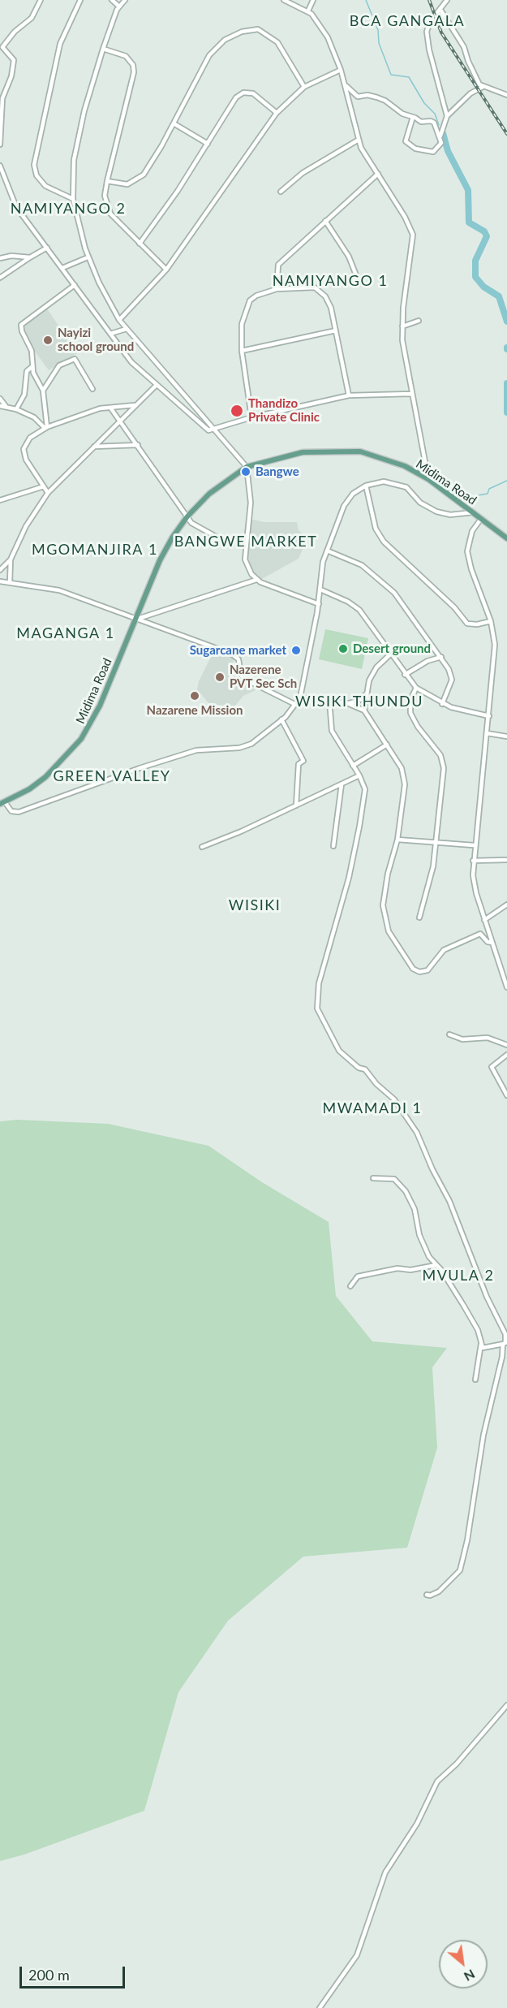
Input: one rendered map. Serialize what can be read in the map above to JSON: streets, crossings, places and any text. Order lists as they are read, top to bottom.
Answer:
{
  "streets": {
    "main road": ["Midima Road"]
  },
  "districts": [
    "BCA GANGALA",
    "NAMIYANGO 2",
    "NAMIYANGO 1",
    "BANGWE MARKET",
    "MGOMANJIRA 1",
    "MAGANGA 1",
    "WISIKI THUNDU",
    "GREEN VALLEY",
    "WISIKI",
    "MWAMADI 1",
    "MVULA 2"
  ],
  "places": [
    "Nayizi school ground",
    "Thandizo Private Clinic",
    "Bangwe",
    "Desert ground",
    "Sugarcane market",
    "Nazerene PVT Sec Sch",
    "Nazarene Mission"
  ],
  "scale_bar": "200 m",
  "north": "bottom right"
}
